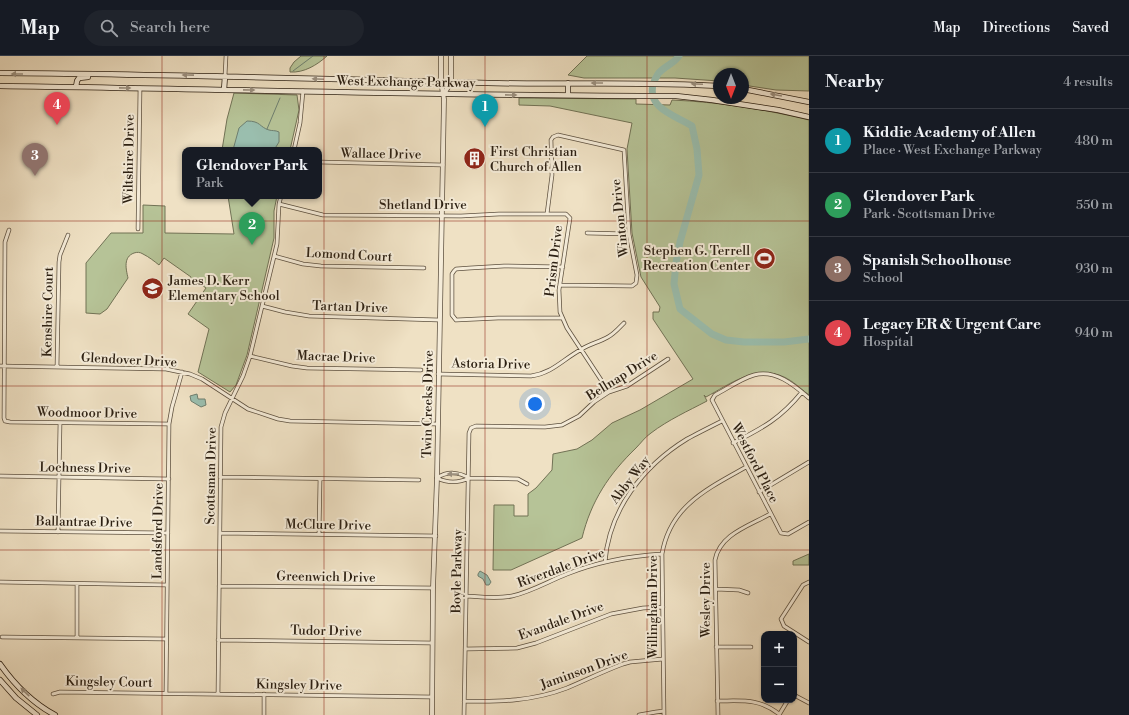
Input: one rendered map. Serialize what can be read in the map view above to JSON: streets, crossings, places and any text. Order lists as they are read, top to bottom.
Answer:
{
  "streets": {
    "main road": ["West Exchange Parkway"],
    "street": [
      "Wallace Drive",
      "Wiltshire Drive",
      "Shetland Drive",
      "Winton Drive",
      "Lomond Court",
      "Prism Drive",
      "Tartan Drive",
      "Kenshire Court",
      "Macrae Drive",
      "Glendover Drive",
      "Astoria Drive",
      "Bellnap Drive",
      "Twin Creeks Drive",
      "Woodmoor Drive",
      "Westford Place",
      "Lochness Drive",
      "Scottsman Drive",
      "Abby Way",
      "Ballantrae Drive",
      "McClure Drive",
      "Landsford Drive",
      "Riverdale Drive",
      "Boyle Parkway",
      "Greenwich Drive",
      "Wesley Drive",
      "Willingham Drive",
      "Evandale Drive",
      "Tudor Drive",
      "Jaminson Drive",
      "Kingsley Court",
      "Kingsley Drive"
    ]
  },
  "crossings": [
    ["West Exchange Parkway", "Wiltshire Drive"],
    ["West Exchange Parkway", "Twin Creeks Drive"],
    ["Wallace Drive", "Twin Creeks Drive"],
    ["Shetland Drive", "Winton Drive"],
    ["Shetland Drive", "Prism Drive"],
    ["Shetland Drive", "Twin Creeks Drive"],
    ["Shetland Drive", "Scottsman Drive"],
    ["Winton Drive", "Prism Drive"],
    ["Lomond Court", "Scottsman Drive"],
    ["Prism Drive", "Astoria Drive"],
    ["Prism Drive", "Bellnap Drive"],
    ["Tartan Drive", "Twin Creeks Drive"],
    ["Tartan Drive", "Scottsman Drive"],
    ["Kenshire Court", "Glendover Drive"],
    ["Macrae Drive", "Scottsman Drive"],
    ["Glendover Drive", "Twin Creeks Drive"],
    ["Glendover Drive", "Woodmoor Drive"],
    ["Glendover Drive", "Scottsman Drive"],
    ["Glendover Drive", "Landsford Drive"],
    ["Astoria Drive", "Twin Creeks Drive"],
    ["Bellnap Drive", "Boyle Parkway"],
    ["Twin Creeks Drive", "McClure Drive"],
    ["Twin Creeks Drive", "Greenwich Drive"],
    ["Twin Creeks Drive", "Tudor Drive"],
    ["Twin Creeks Drive", "Kingsley Drive"],
    ["Woodmoor Drive", "Landsford Drive"],
    ["Westford Place", "Abby Way"],
    ["Westford Place", "Wesley Drive"],
    ["Westford Place", "Willingham Drive"],
    ["Lochness Drive", "Landsford Drive"],
    ["Scottsman Drive", "McClure Drive"],
    ["Scottsman Drive", "Greenwich Drive"],
    ["Scottsman Drive", "Tudor Drive"],
    ["Scottsman Drive", "Kingsley Drive"],
    ["Abby Way", "Riverdale Drive"],
    ["Ballantrae Drive", "Landsford Drive"],
    ["Landsford Drive", "Kingsley Court"],
    ["Landsford Drive", "Kingsley Drive"],
    ["Riverdale Drive", "Boyle Parkway"],
    ["Riverdale Drive", "Willingham Drive"],
    ["Boyle Parkway", "Evandale Drive"],
    ["Boyle Parkway", "Jaminson Drive"],
    ["Willingham Drive", "Evandale Drive"],
    ["Willingham Drive", "Jaminson Drive"],
    ["Kingsley Court", "Kingsley Drive"]
  ],
  "places": {
    "building": ["First Christian Church of Allen"],
    "sports": ["Stephen G. Terrell Recreation Center"],
    "school or university": ["James D. Kerr Elementary School"]
  },
  "north": "bottom",
  "page": {
    "header": "Map",
    "search": "Search here",
    "nav": ["Map", "Directions", "Saved"],
    "heading": ["Nearby", "4 results"],
    "pins": [
      "4",
      "1",
      "3",
      "2"
    ],
    "list": [
      {
        "mark": "1",
        "name": "Kiddie Academy of Allen",
        "note": "Place · West Exchange Parkway",
        "value": "480 m"
      },
      {
        "mark": "2",
        "name": "Glendover Park",
        "note": "Park · Scottsman Drive",
        "value": "550 m"
      },
      {
        "mark": "3",
        "name": "Spanish Schoolhouse",
        "note": "School",
        "value": "930 m"
      },
      {
        "mark": "4",
        "name": "Legacy ER & Urgent Care",
        "note": "Hospital",
        "value": "940 m"
      }
    ],
    "popup": ["Glendover Park", "Park"],
    "map_buttons": ["+", "−"]
  }
}
